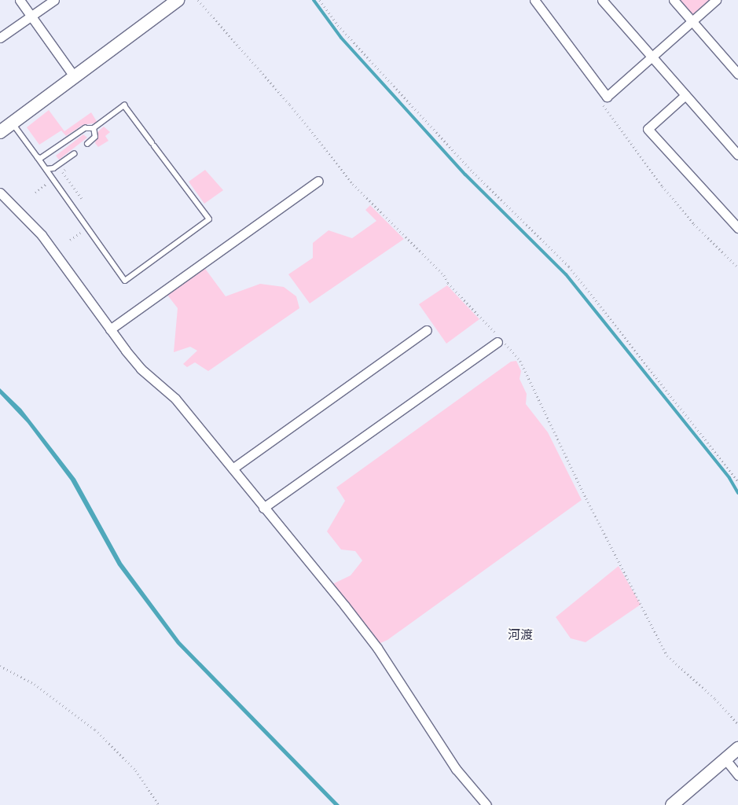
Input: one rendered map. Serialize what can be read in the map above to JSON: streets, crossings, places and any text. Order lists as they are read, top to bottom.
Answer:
{
  "districts": ["河渡"]
}
